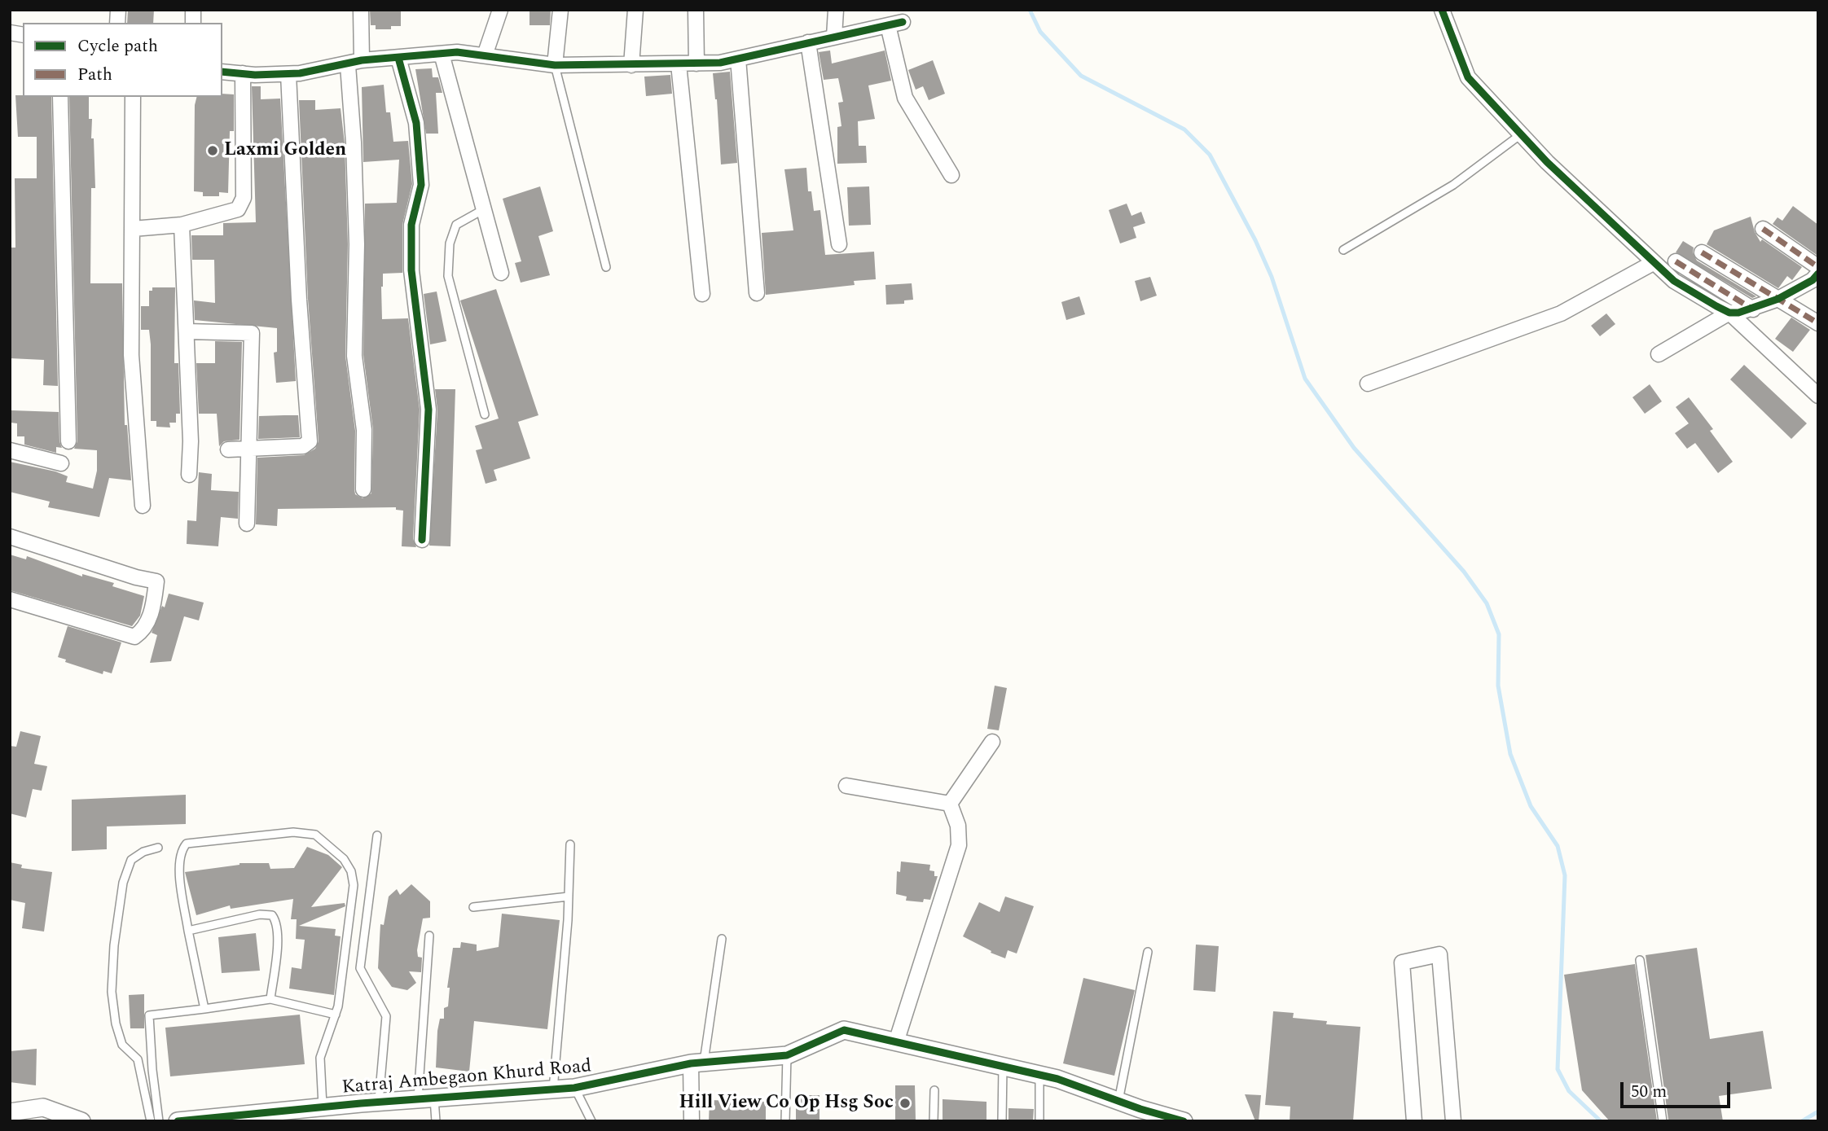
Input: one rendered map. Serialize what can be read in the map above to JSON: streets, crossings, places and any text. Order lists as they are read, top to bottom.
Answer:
{
  "streets": {
    "street": ["Katraj Ambegaon Khurd Road"]
  },
  "places": ["Laxmi Golden", "Hill View Co Op Hsg Soc"],
  "legend": ["Cycle path", "Path"],
  "scale_bar": "50 m"
}
